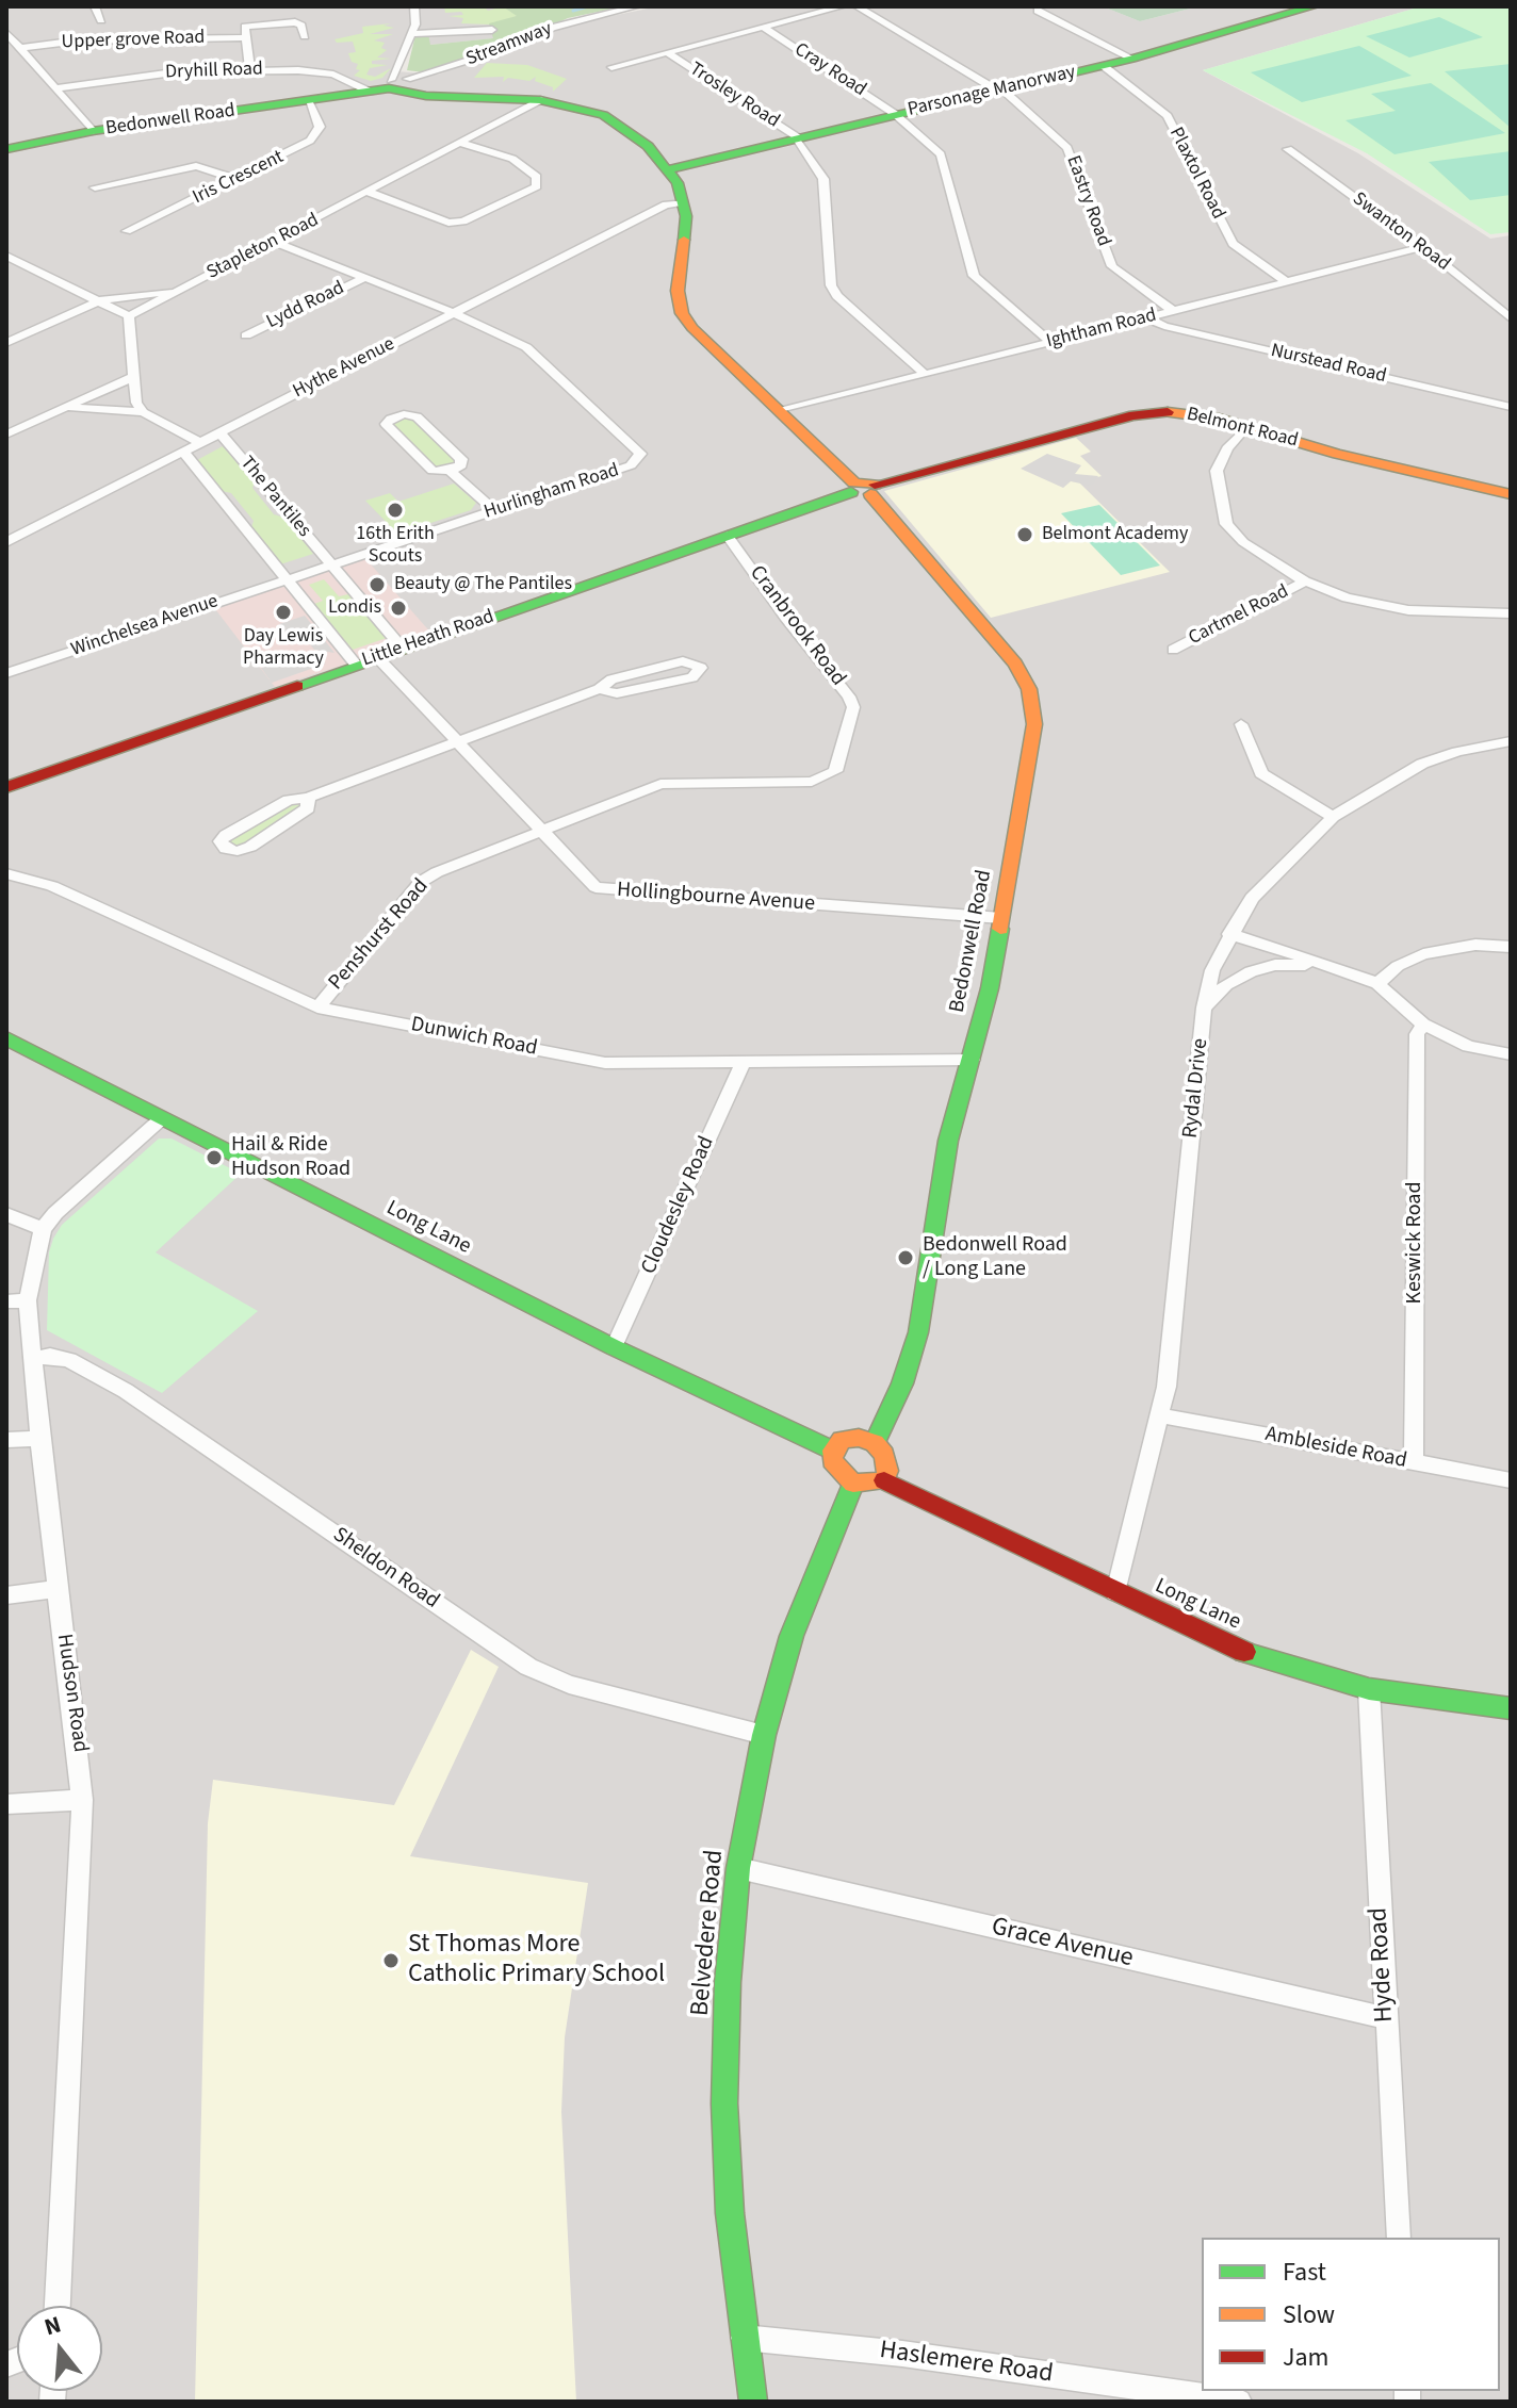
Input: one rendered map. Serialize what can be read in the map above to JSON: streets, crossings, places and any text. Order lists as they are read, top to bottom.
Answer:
{
  "streets": {
    "street": [
      "Upper grove Road",
      "Streamway",
      "Cray Road",
      "Dryhill Road",
      "Parsonage Manorway",
      "Trosley Road",
      "Bedonwell Road",
      "Plaxtol Road",
      "Iris Crescent",
      "Eastry Road",
      "Swanton Road",
      "Stapleton Road",
      "Lydd Road",
      "Ightham Road",
      "Nurstead Road",
      "Hythe Avenue",
      "Belmont Road",
      "Hurlingham Road",
      "The Pantiles",
      "Cartmel Road",
      "Winchelsea Avenue",
      "Cranbrook Road",
      "Little Heath Road",
      "Hollingbourne Avenue",
      "Penshurst Road",
      "Dunwich Road",
      "Rydal Drive",
      "Cloudesley Road",
      "Long Lane",
      "Keswick Road",
      "Ambleside Road",
      "Sheldon Road",
      "Hudson Road",
      "Belvedere Road",
      "Grace Avenue",
      "Hyde Road",
      "Haslemere Road"
    ]
  },
  "crossings": [
    ["Streamway", "Dryhill Road"],
    ["Streamway", "Bedonwell Road"],
    ["Cray Road", "Parsonage Manorway"],
    ["Cray Road", "Ightham Road"],
    ["Dryhill Road", "Bedonwell Road"],
    ["Parsonage Manorway", "Trosley Road"],
    ["Parsonage Manorway", "Bedonwell Road"],
    ["Parsonage Manorway", "Plaxtol Road"],
    ["Parsonage Manorway", "Eastry Road"],
    ["Bedonwell Road", "Iris Crescent"],
    ["Bedonwell Road", "Stapleton Road"],
    ["Bedonwell Road", "Ightham Road"],
    ["Bedonwell Road", "Hythe Avenue"],
    ["Bedonwell Road", "Belmont Road"],
    ["Bedonwell Road", "Little Heath Road"],
    ["Bedonwell Road", "Hollingbourne Avenue"],
    ["Bedonwell Road", "Dunwich Road"],
    ["Bedonwell Road", "Long Lane"],
    ["Bedonwell Road", "Belvedere Road"],
    ["Plaxtol Road", "Ightham Road"],
    ["Eastry Road", "Ightham Road"],
    ["Swanton Road", "Ightham Road"],
    ["Ightham Road", "Nurstead Road"],
    ["Hythe Avenue", "Hurlingham Road"],
    ["Hythe Avenue", "The Pantiles"],
    ["Belmont Road", "Little Heath Road"],
    ["Hurlingham Road", "The Pantiles"],
    ["The Pantiles", "Winchelsea Avenue"],
    ["The Pantiles", "Little Heath Road"],
    ["Cranbrook Road", "Little Heath Road"],
    ["Cranbrook Road", "Hollingbourne Avenue"],
    ["Cranbrook Road", "Penshurst Road"],
    ["Little Heath Road", "Hollingbourne Avenue"],
    ["Hollingbourne Avenue", "Penshurst Road"],
    ["Penshurst Road", "Dunwich Road"],
    ["Dunwich Road", "Cloudesley Road"],
    ["Rydal Drive", "Long Lane"],
    ["Rydal Drive", "Ambleside Road"],
    ["Cloudesley Road", "Long Lane"],
    ["Long Lane", "Belvedere Road"],
    ["Long Lane", "Hyde Road"],
    ["Keswick Road", "Ambleside Road"],
    ["Sheldon Road", "Hudson Road"],
    ["Sheldon Road", "Belvedere Road"],
    ["Belvedere Road", "Grace Avenue"],
    ["Belvedere Road", "Haslemere Road"],
    ["Grace Avenue", "Hyde Road"]
  ],
  "places": [
    "16th Erith Scouts",
    "Belmont Academy",
    "Beauty @ The Pantiles",
    "Londis",
    "Day Lewis Pharmacy",
    "Hail & Ride Hudson Road",
    "Bedonwell Road / Long Lane",
    "St Thomas More Catholic Primary School"
  ],
  "legend": ["Fast", "Slow", "Jam"],
  "north": "top"
}
